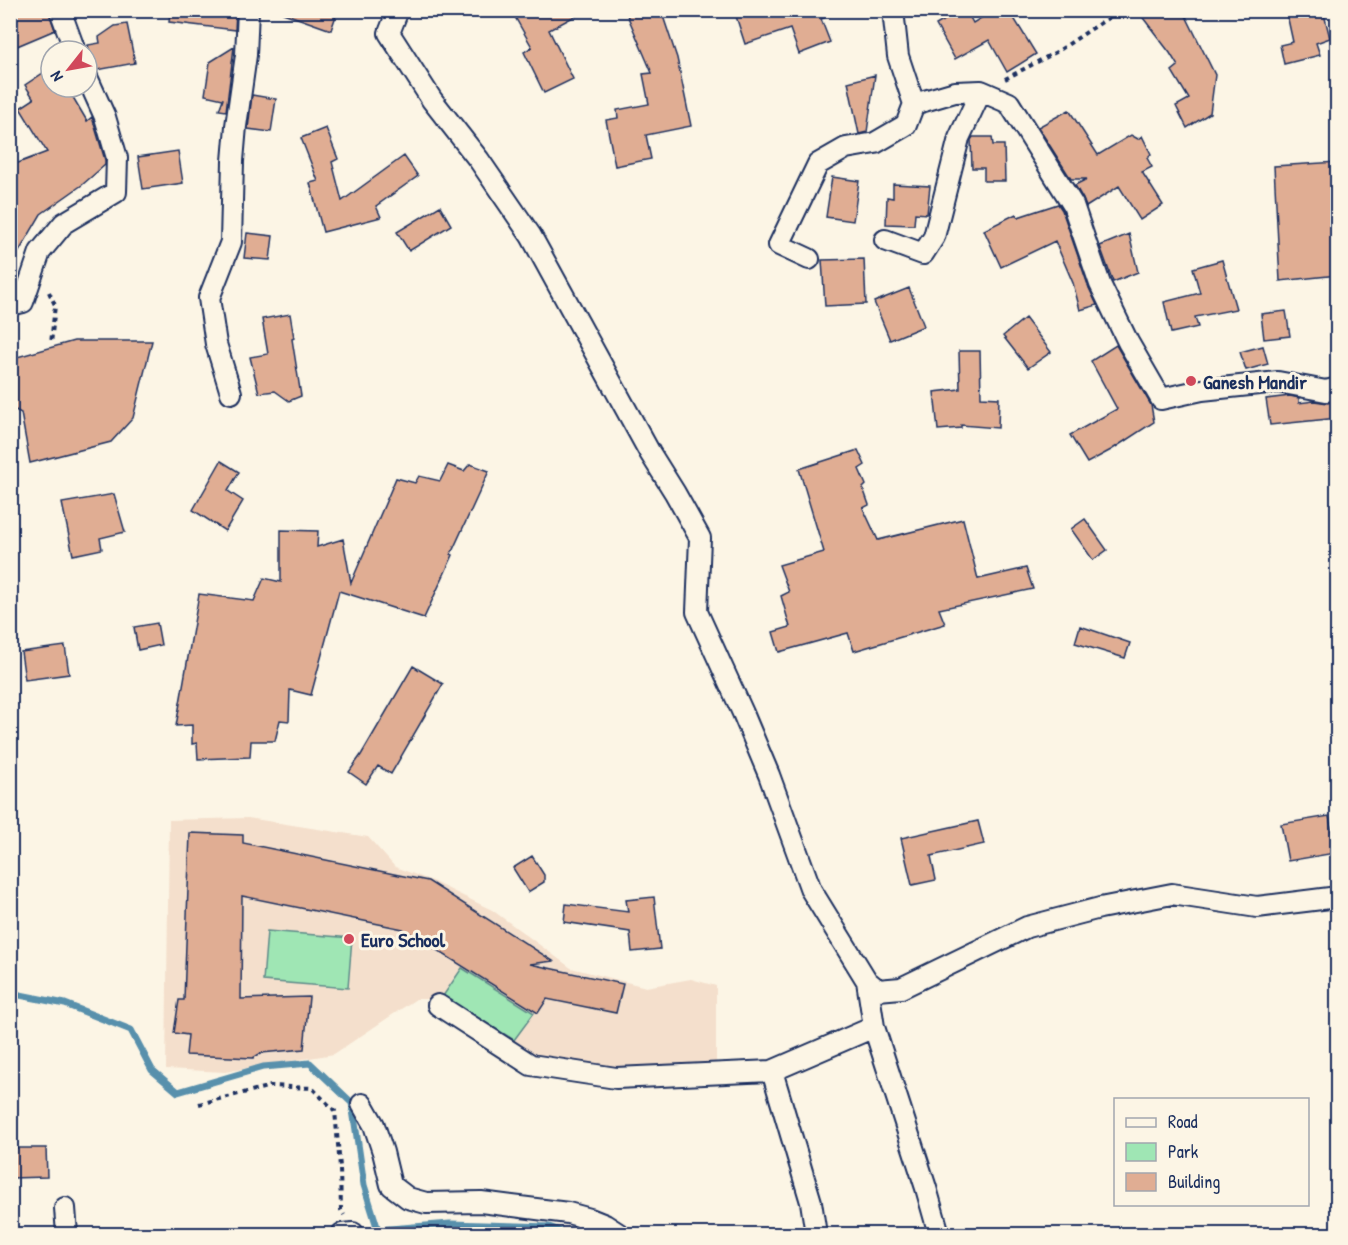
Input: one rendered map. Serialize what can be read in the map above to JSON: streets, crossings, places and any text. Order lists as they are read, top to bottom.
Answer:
{
  "places": ["Ganesh Mandir", "Euro School"],
  "legend": ["Road", "Park", "Building"],
  "north": "bottom left"
}
